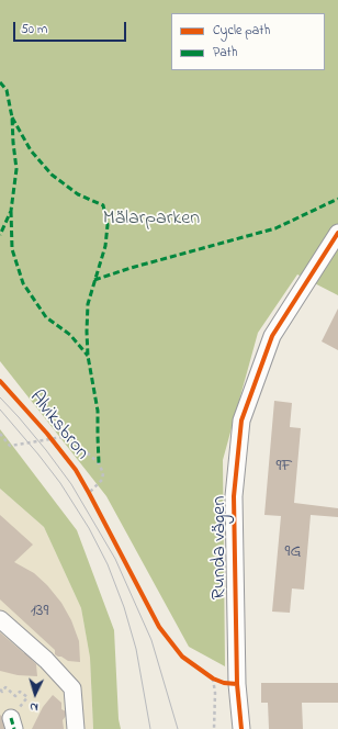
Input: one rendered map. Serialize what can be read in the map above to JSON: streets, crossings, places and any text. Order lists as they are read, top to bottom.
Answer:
{
  "streets": {
    "street": ["Runda vägen"],
    "cycle path": ["Alviksbron"]
  },
  "parks": ["Mälarparken"],
  "house_numbers": ["9F", "9G", "139"],
  "legend": ["Cycle path", "Path"],
  "scale_bar": "50 m",
  "north": "bottom"
}
